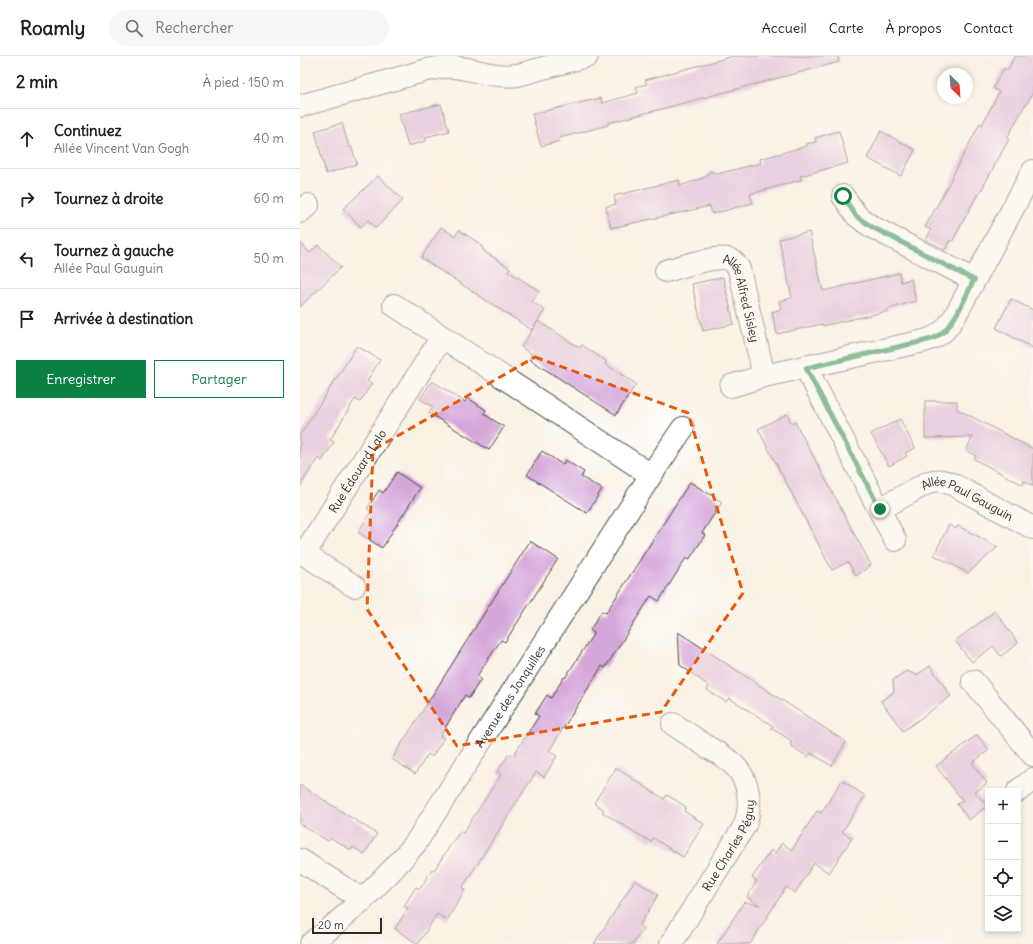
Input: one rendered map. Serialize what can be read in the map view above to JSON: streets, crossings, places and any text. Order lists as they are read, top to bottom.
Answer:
{
  "streets": {
    "street": [
      "Allée Alfred Sisley",
      "Rue Édouard Lalo",
      "Allée Paul Gauguin",
      "Avenue des Jonquilles",
      "Rue Charles Péguy"
    ]
  },
  "scale_bar": "20 m",
  "north": "bottom right",
  "page": {
    "header": "Roamly",
    "search": "Rechercher",
    "nav": [
      "Accueil",
      "Carte",
      "À propos",
      "Contact"
    ],
    "heading": ["2 min", "À pied · 150 m"],
    "list": [
      ["Continuez", "Allée Vincent Van Gogh", "40 m"],
      ["Tournez à droite", "60 m"],
      ["Tournez à gauche", "Allée Paul Gauguin", "50 m"],
      "Arrivée à destination"
    ],
    "buttons": ["Enregistrer", "Partager"],
    "map_buttons": ["+", "−"],
    "scale": "20 m"
  }
}
